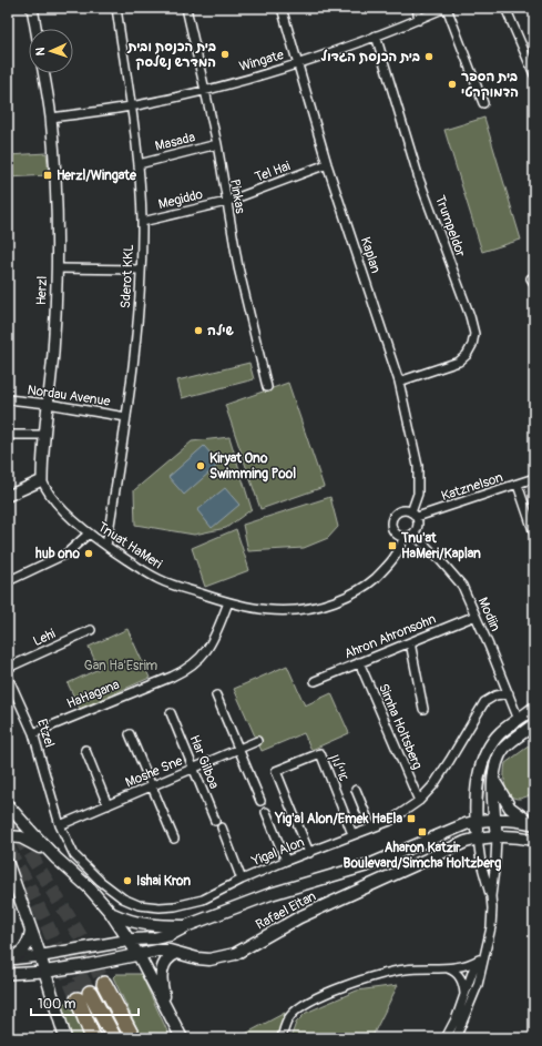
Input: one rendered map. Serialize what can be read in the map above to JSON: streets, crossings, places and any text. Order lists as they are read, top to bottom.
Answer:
{
  "streets": {
    "main road": ["Rafael Eitan"],
    "street": [
      "Wingate",
      "Masada",
      "Tel Hai",
      "Pinkas",
      "Megiddo",
      "Trumpeldor",
      "Kaplan",
      "Sderot KKL",
      "Herzl",
      "Nordau Avenue",
      "Katznelson",
      "Tnuat HaMeri",
      "Modiin",
      "Ahron Ahronsohn",
      "Lehi",
      "HaHagana",
      "Simha Holtsberg",
      "Etzel",
      "Har Gilboa",
      "איילון",
      "Moshe Sne",
      "Yigal Alon"
    ]
  },
  "crossings": [
    ["Wingate", "Pinkas"],
    ["Wingate", "Trumpeldor"],
    ["Wingate", "Kaplan"],
    ["Wingate", "Sderot KKL"],
    ["Wingate", "Herzl"],
    ["Masada", "Pinkas"],
    ["Masada", "Sderot KKL"],
    ["Tel Hai", "Pinkas"],
    ["Tel Hai", "Megiddo"],
    ["Tel Hai", "Kaplan"],
    ["Pinkas", "Megiddo"],
    ["Megiddo", "Sderot KKL"],
    ["Trumpeldor", "Kaplan"],
    ["Kaplan", "Katznelson"],
    ["Kaplan", "Tnuat HaMeri"],
    ["Kaplan", "Modiin"],
    ["Sderot KKL", "Nordau Avenue"],
    ["Sderot KKL", "Tnuat HaMeri"],
    ["Herzl", "Nordau Avenue"],
    ["Herzl", "Tnuat HaMeri"],
    ["Katznelson", "Tnuat HaMeri"],
    ["Katznelson", "Modiin"],
    ["Tnuat HaMeri", "Modiin"],
    ["Tnuat HaMeri", "HaHagana"],
    ["Modiin", "Ahron Ahronsohn"],
    ["Modiin", "Yigal Alon"],
    ["Ahron Ahronsohn", "Simha Holtsberg"],
    ["HaHagana", "Etzel"],
    ["Simha Holtsberg", "Yigal Alon"],
    ["Etzel", "Yigal Alon"],
    ["Har Gilboa", "Moshe Sne"],
    ["איילון", "Yigal Alon"],
    ["Moshe Sne", "Yigal Alon"]
  ],
  "parks": ["Gan Ha'Esrim"],
  "places": {
    "other": [
      "בית הכנסת ובית המדרש נשלסק",
      "בית הכנסת הגדול",
      "בית הספר הדמוקרטי",
      "שילה",
      "Kiryat Ono Swimming Pool",
      "hub ono",
      "Ishai Kron"
    ],
    "transit": [
      "Herzl/Wingate",
      "Tnu'at HaMeri/Kaplan",
      "Yig'al Alon/Emek HaEla",
      "Aharon Katzir Boulevard/Simcha Holtzberg"
    ]
  },
  "scale_bar": "100 m",
  "north": "left"
}
